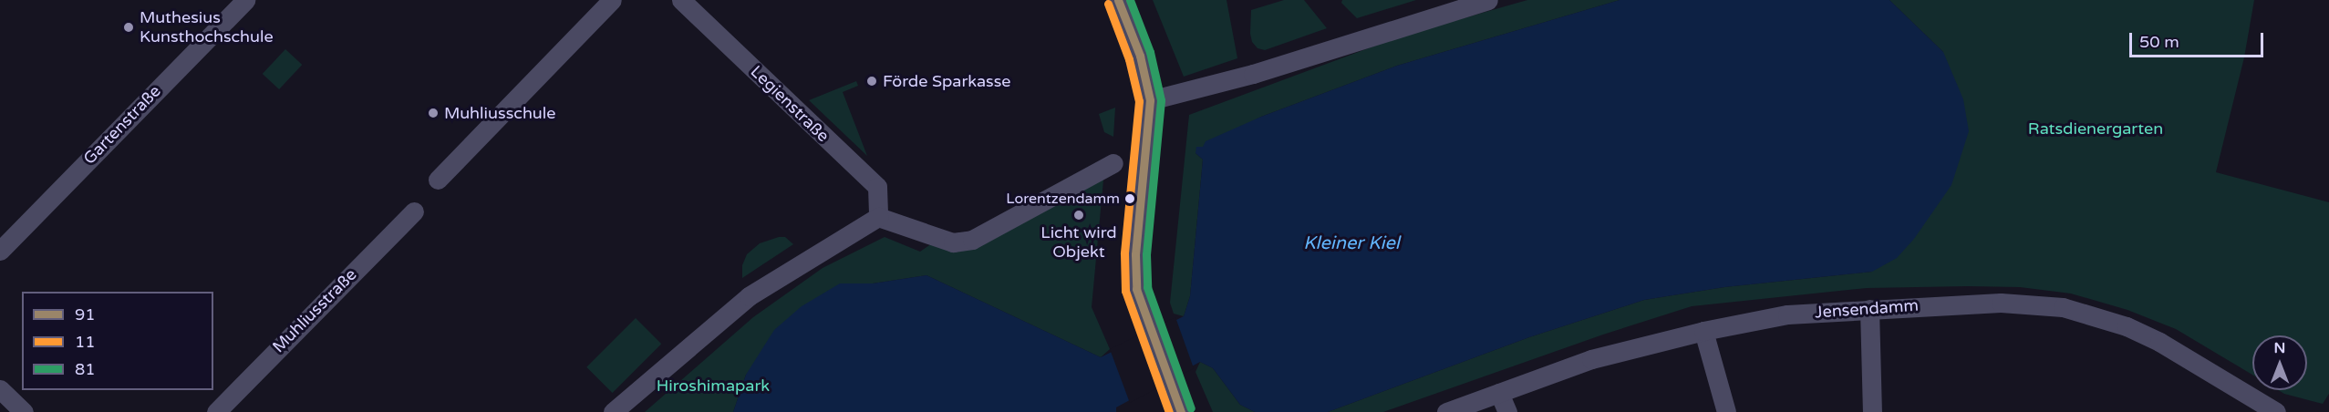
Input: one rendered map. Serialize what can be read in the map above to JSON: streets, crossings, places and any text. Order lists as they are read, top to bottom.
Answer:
{
  "streets": {
    "street": [
      "Legienstraße",
      "Gartenstraße",
      "Jensendamm",
      "Muhliusstraße"
    ]
  },
  "water": ["Kleiner Kiel"],
  "parks": ["Ratsdienergarten", "Hiroshimapark"],
  "places": [
    "Muthesius Kunsthochschule",
    "Förde Sparkasse",
    "Muhliusschule",
    "Lorentzendamm",
    "Licht wird Objekt"
  ],
  "lines": ["transit line 91", "transit line 81", "transit line 11"],
  "legend": ["91", "11", "81"],
  "scale_bar": "50 m",
  "north": "top"
}
